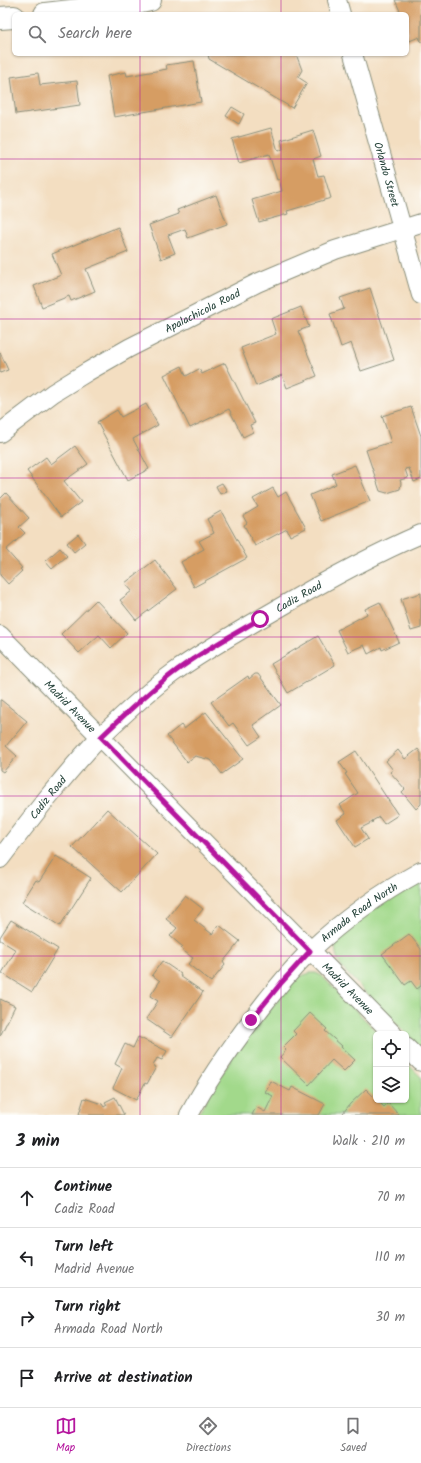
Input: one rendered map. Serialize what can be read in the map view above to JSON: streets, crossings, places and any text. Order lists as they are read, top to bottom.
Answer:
{
  "streets": {
    "street": [
      "Orlando Street",
      "Apalachicola Road",
      "Cadiz Road",
      "Madrid Avenue",
      "Armada Road North"
    ]
  },
  "crossings": [
    ["Orlando Street", "Apalachicola Road"],
    ["Cadiz Road", "Madrid Avenue"],
    ["Madrid Avenue", "Armada Road North"]
  ],
  "page": {
    "search": "Search here",
    "heading": ["3 min", "Walk · 210 m"],
    "list": [
      ["Continue", "Cadiz Road", "70 m"],
      ["Turn left", "Madrid Avenue", "110 m"],
      ["Turn right", "Armada Road North", "30 m"],
      "Arrive at destination"
    ],
    "nav": ["Map", "Directions", "Saved"]
  }
}
